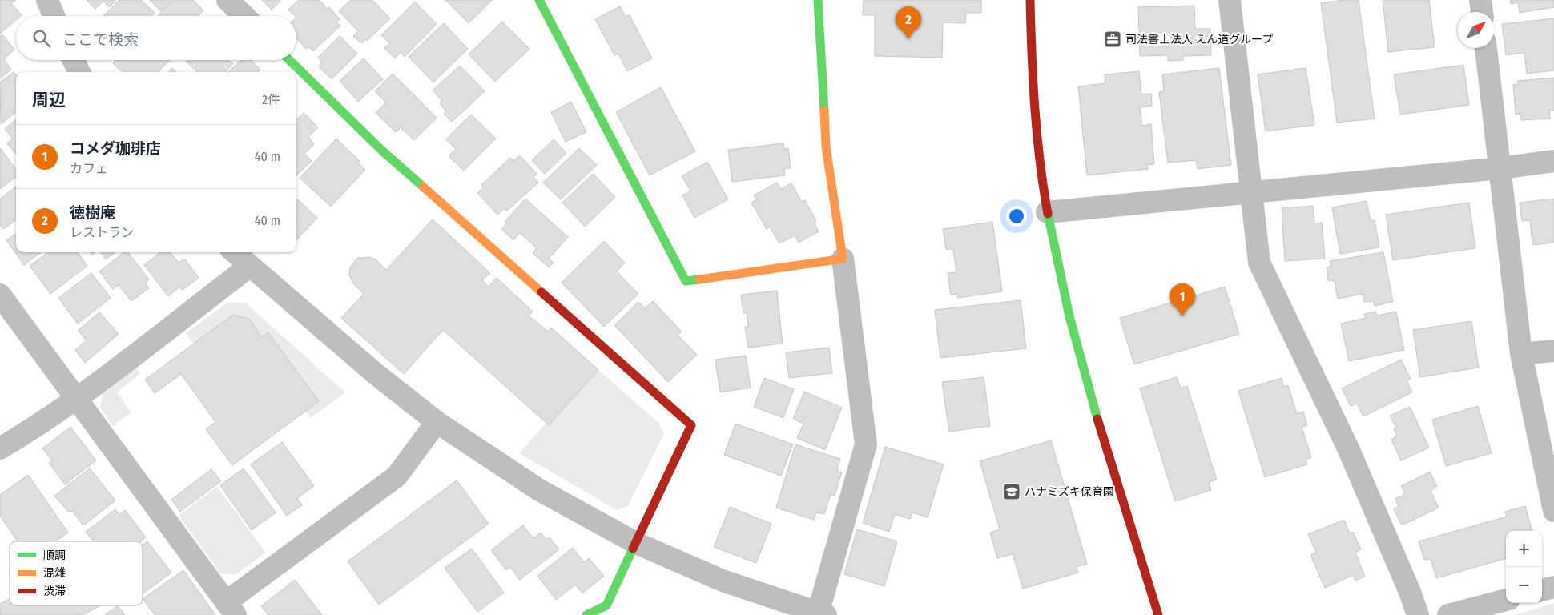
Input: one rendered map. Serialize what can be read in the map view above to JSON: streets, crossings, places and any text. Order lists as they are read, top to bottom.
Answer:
{
  "places": {
    "office": ["司法書士法人 えん道グループ"],
    "school or university": ["ハナミズキ保育園"]
  },
  "legend": ["順調", "混雑", "渋滞"],
  "north": "top right",
  "page": {
    "pins": ["2", "1"],
    "search": "ここで検索",
    "heading": ["周辺", "2件"],
    "list": [
      {
        "mark": "1",
        "name": "コメダ珈琲店",
        "note": "カフェ",
        "value": "40 m"
      },
      {
        "mark": "2",
        "name": "徳樹庵",
        "note": "レストラン",
        "value": "40 m"
      }
    ],
    "map_buttons": ["+", "−"]
  }
}
